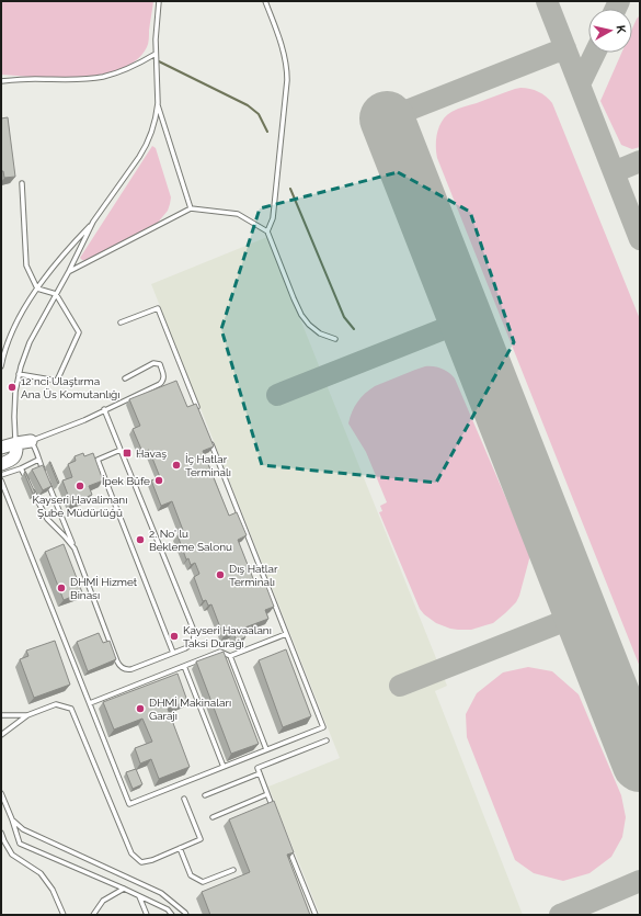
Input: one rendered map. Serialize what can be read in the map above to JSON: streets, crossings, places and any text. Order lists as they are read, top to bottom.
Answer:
{
  "places": {
    "other": [
      "12 nci Ulaştırma Ana Üs Komutanlığı",
      "İç Hatlar Terminalı",
      "İpek Büfe",
      "Kayseri Havalimanı Şube Müdürlüğü",
      "2. No' lu Bekleme Salonu",
      "Dış Hatlar Terminalı",
      "DHMİ Hizmet Binası",
      "Kayseri Havaalanı Taksi Durağı",
      "DHMİ Makinaları Garajı"
    ],
    "transit": ["Havaş"]
  },
  "north": "right"
}
